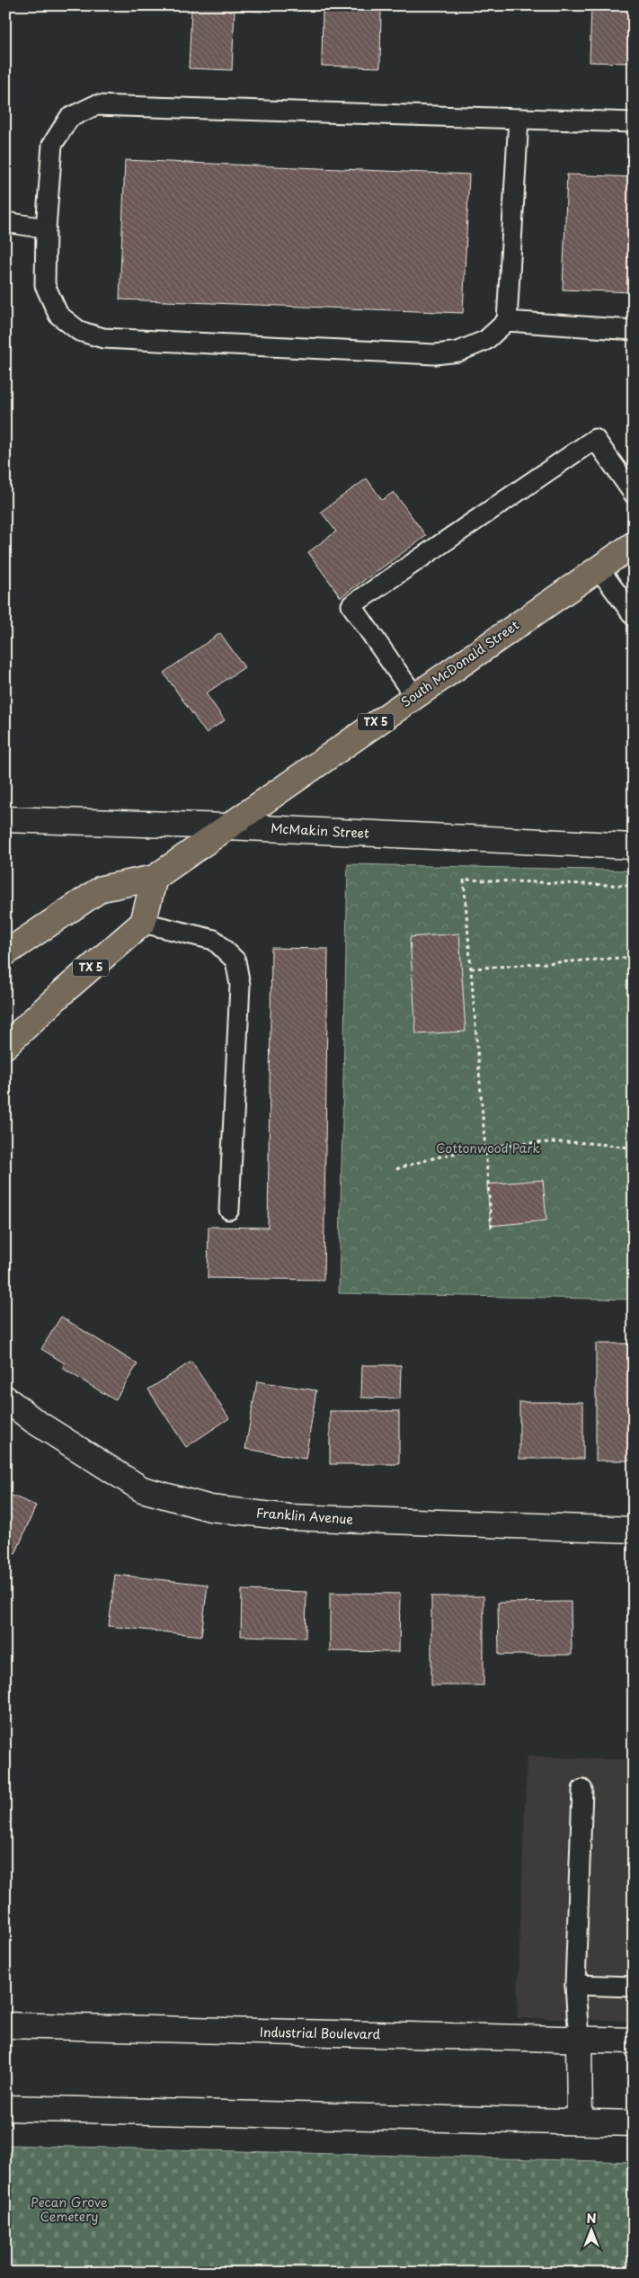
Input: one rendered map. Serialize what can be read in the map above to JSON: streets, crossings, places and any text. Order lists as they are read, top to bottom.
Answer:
{
  "streets": {
    "main road": [
      "South McDonald Street",
      "TX 5",
      "McMakin Street",
      "Franklin Avenue",
      "Industrial Boulevard"
    ]
  },
  "crossings": [
    ["South McDonald Street", "McMakin Street"]
  ],
  "parks": ["Cottonwood Park", "Pecan Grove Cemetery"],
  "north": "top"
}
